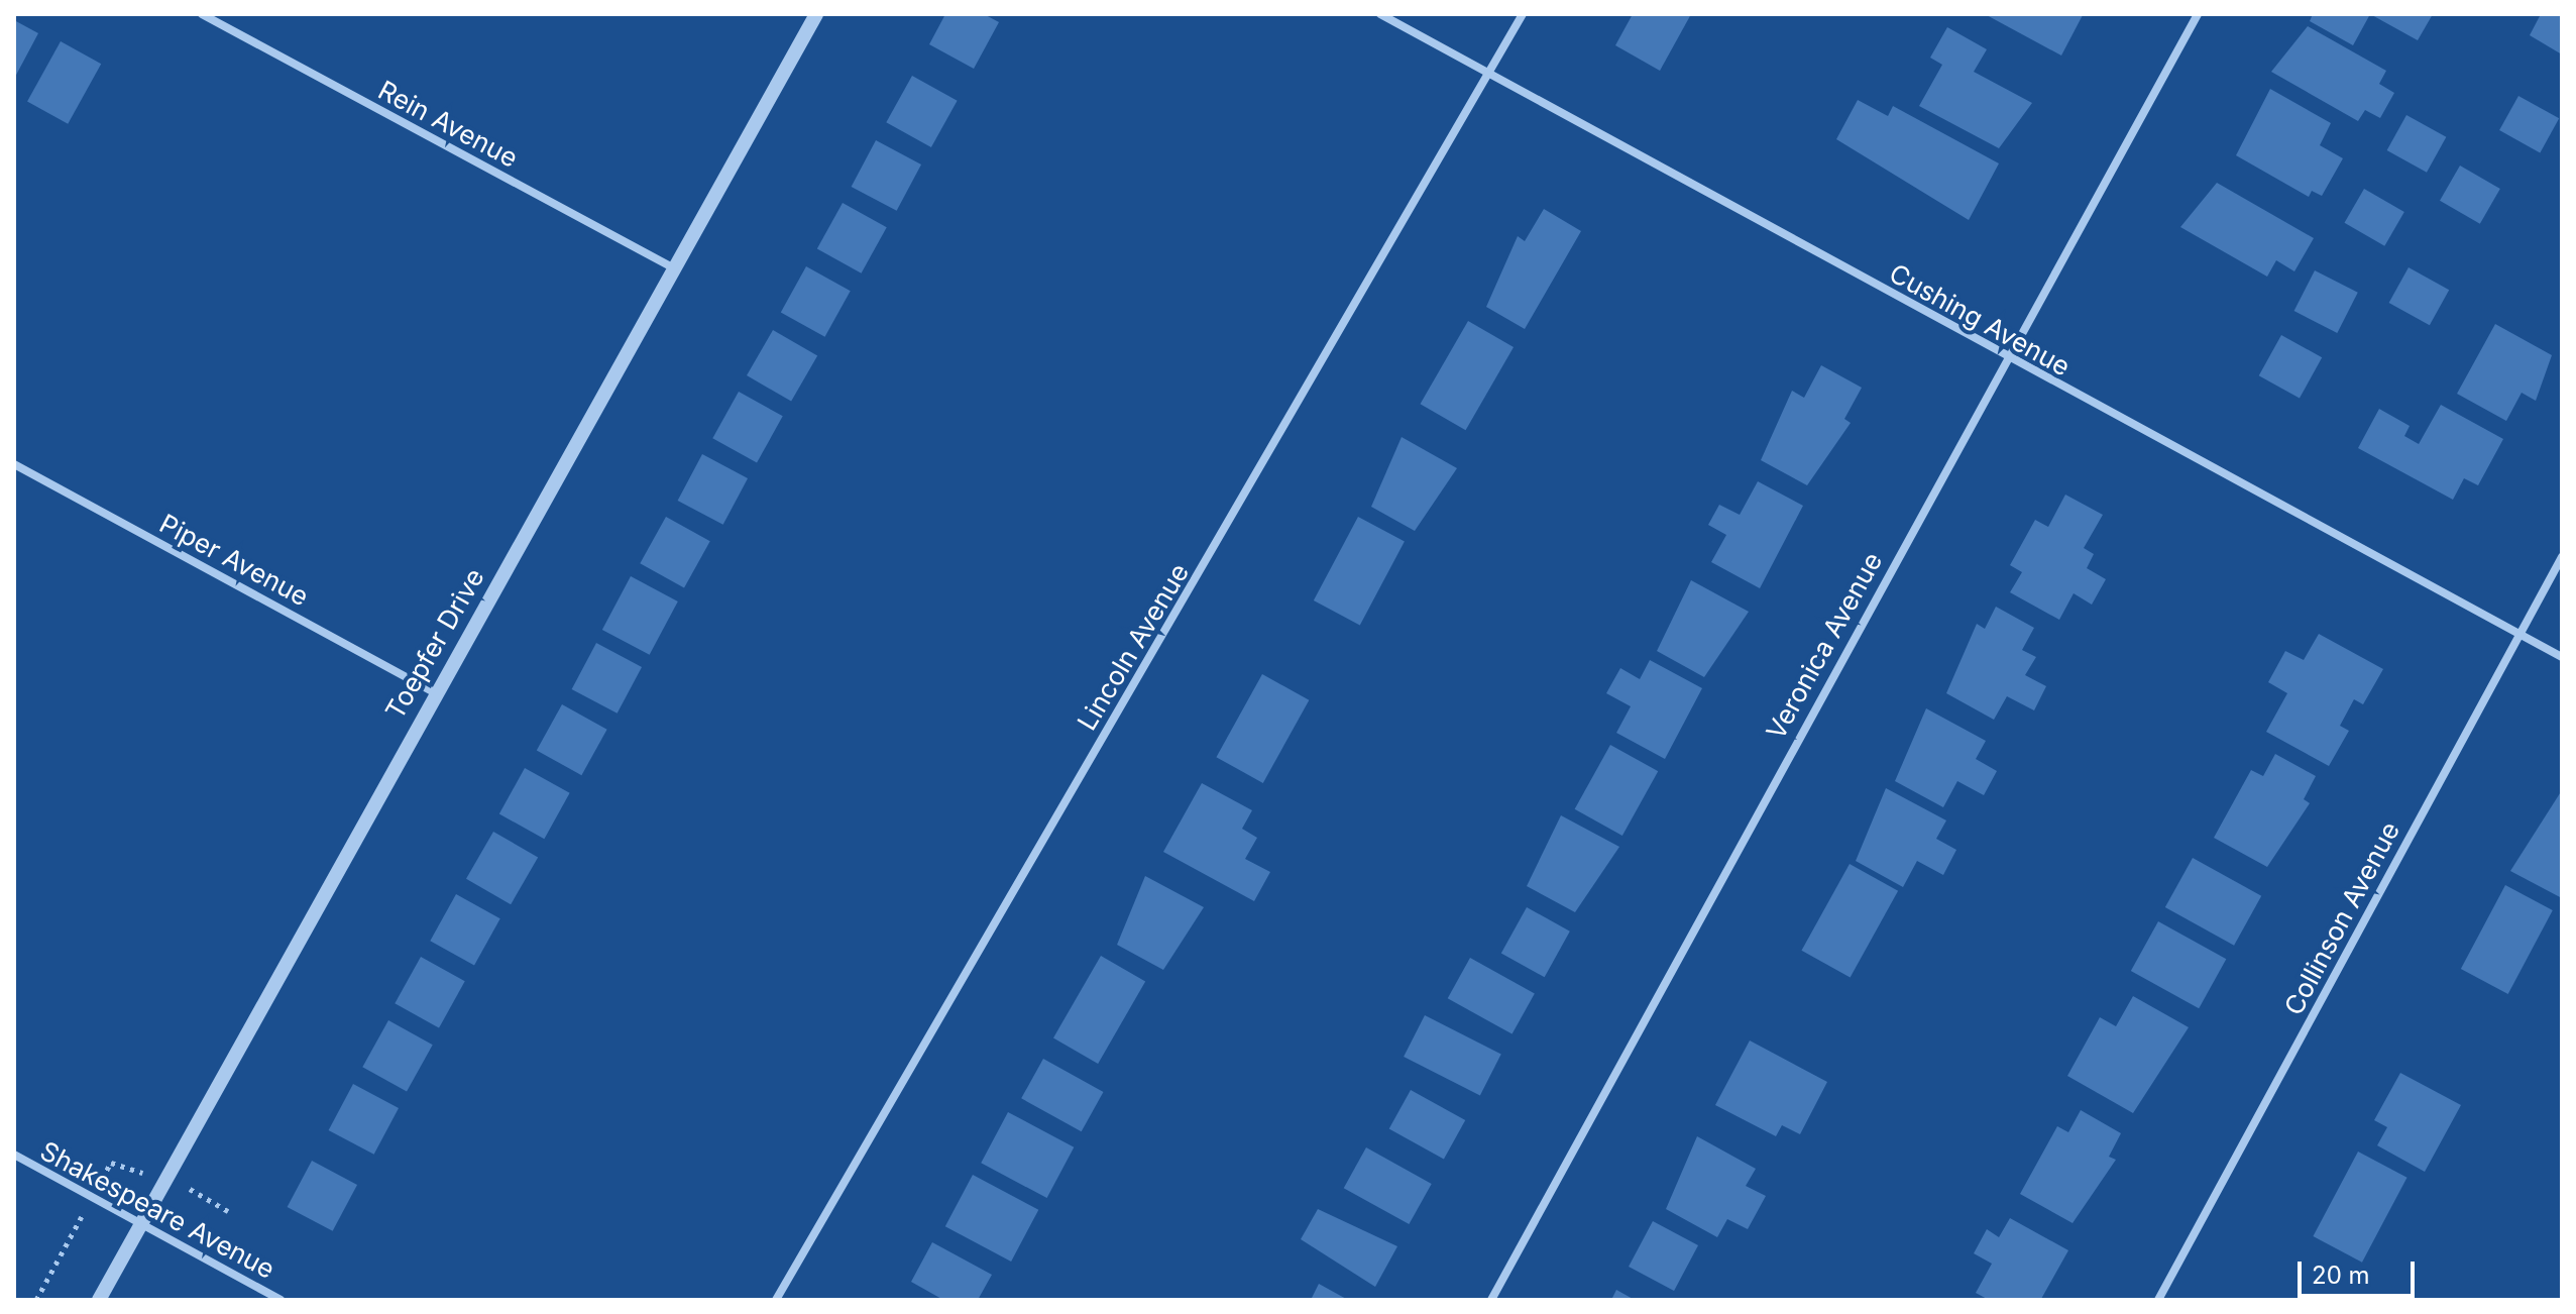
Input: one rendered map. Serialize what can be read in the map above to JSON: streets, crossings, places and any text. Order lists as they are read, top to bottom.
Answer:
{
  "streets": {
    "street": [
      "Rein Avenue",
      "Cushing Avenue",
      "Piper Avenue",
      "Toepfer Drive",
      "Veronica Avenue",
      "Lincoln Avenue",
      "Collinson Avenue",
      "Shakespeare Avenue"
    ]
  },
  "crossings": [
    ["Rein Avenue", "Toepfer Drive"],
    ["Cushing Avenue", "Veronica Avenue"],
    ["Cushing Avenue", "Lincoln Avenue"],
    ["Cushing Avenue", "Collinson Avenue"],
    ["Piper Avenue", "Toepfer Drive"],
    ["Toepfer Drive", "Shakespeare Avenue"]
  ],
  "scale_bar": "20 m"
}
